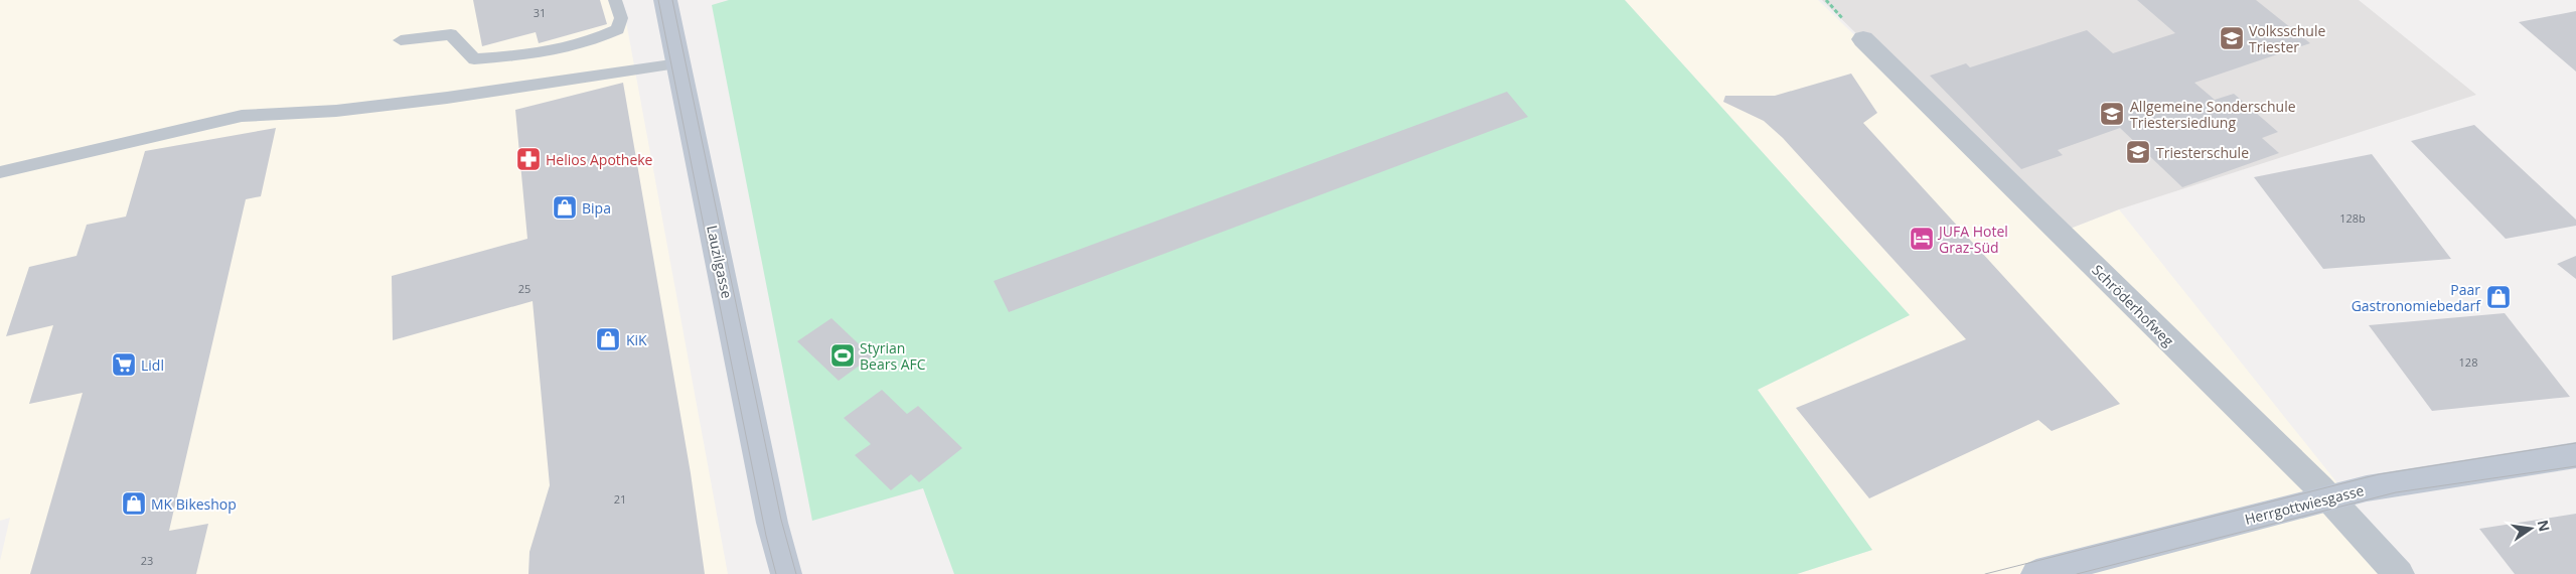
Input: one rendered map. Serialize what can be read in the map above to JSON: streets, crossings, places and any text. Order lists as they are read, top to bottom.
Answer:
{
  "streets": {
    "street": ["Lauzilgasse", "Schröderhofweg", "Herrgottwiesgasse"]
  },
  "crossings": [
    ["Schröderhofweg", "Herrgottwiesgasse"]
  ],
  "places": {
    "school or university": ["Volksschule Triester", "Allgemeine Sonderschule Triestersiedlung", "Triesterschule"],
    "pharmacy": ["Helios Apotheke"],
    "shop": [
      "Bipa",
      "Paar Gastronomiebedarf",
      "KiK",
      "MK Bikeshop"
    ],
    "hotel": ["JUFA Hotel Graz-Süd"],
    "sports": ["Styrian Bears AFC"],
    "supermarket": ["Lidl"]
  },
  "house_numbers": [
    "31",
    "128b",
    "25",
    "128",
    "21",
    "23"
  ],
  "north": "right"
}
